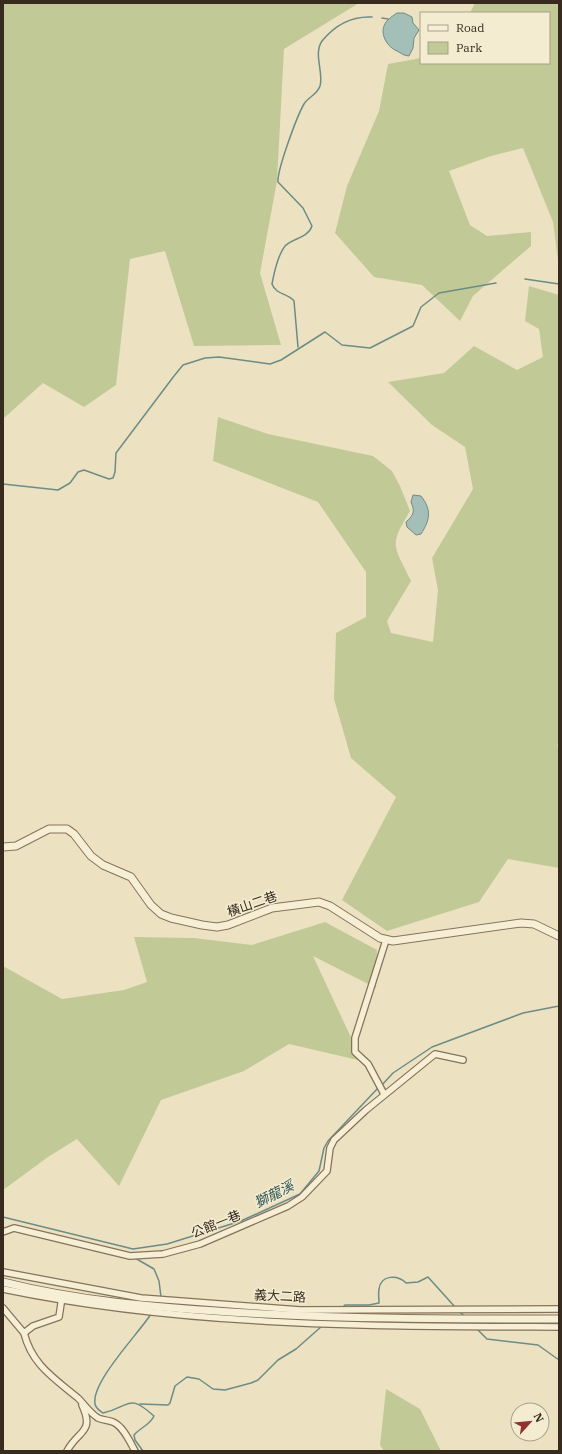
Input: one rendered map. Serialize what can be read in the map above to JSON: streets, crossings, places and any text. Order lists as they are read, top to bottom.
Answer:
{
  "streets": {
    "street": ["橫山二巷", "公館一巷", "義大二路"]
  },
  "water": ["獅龍溪"],
  "legend": ["Road", "Park"],
  "north": "top right"
}
